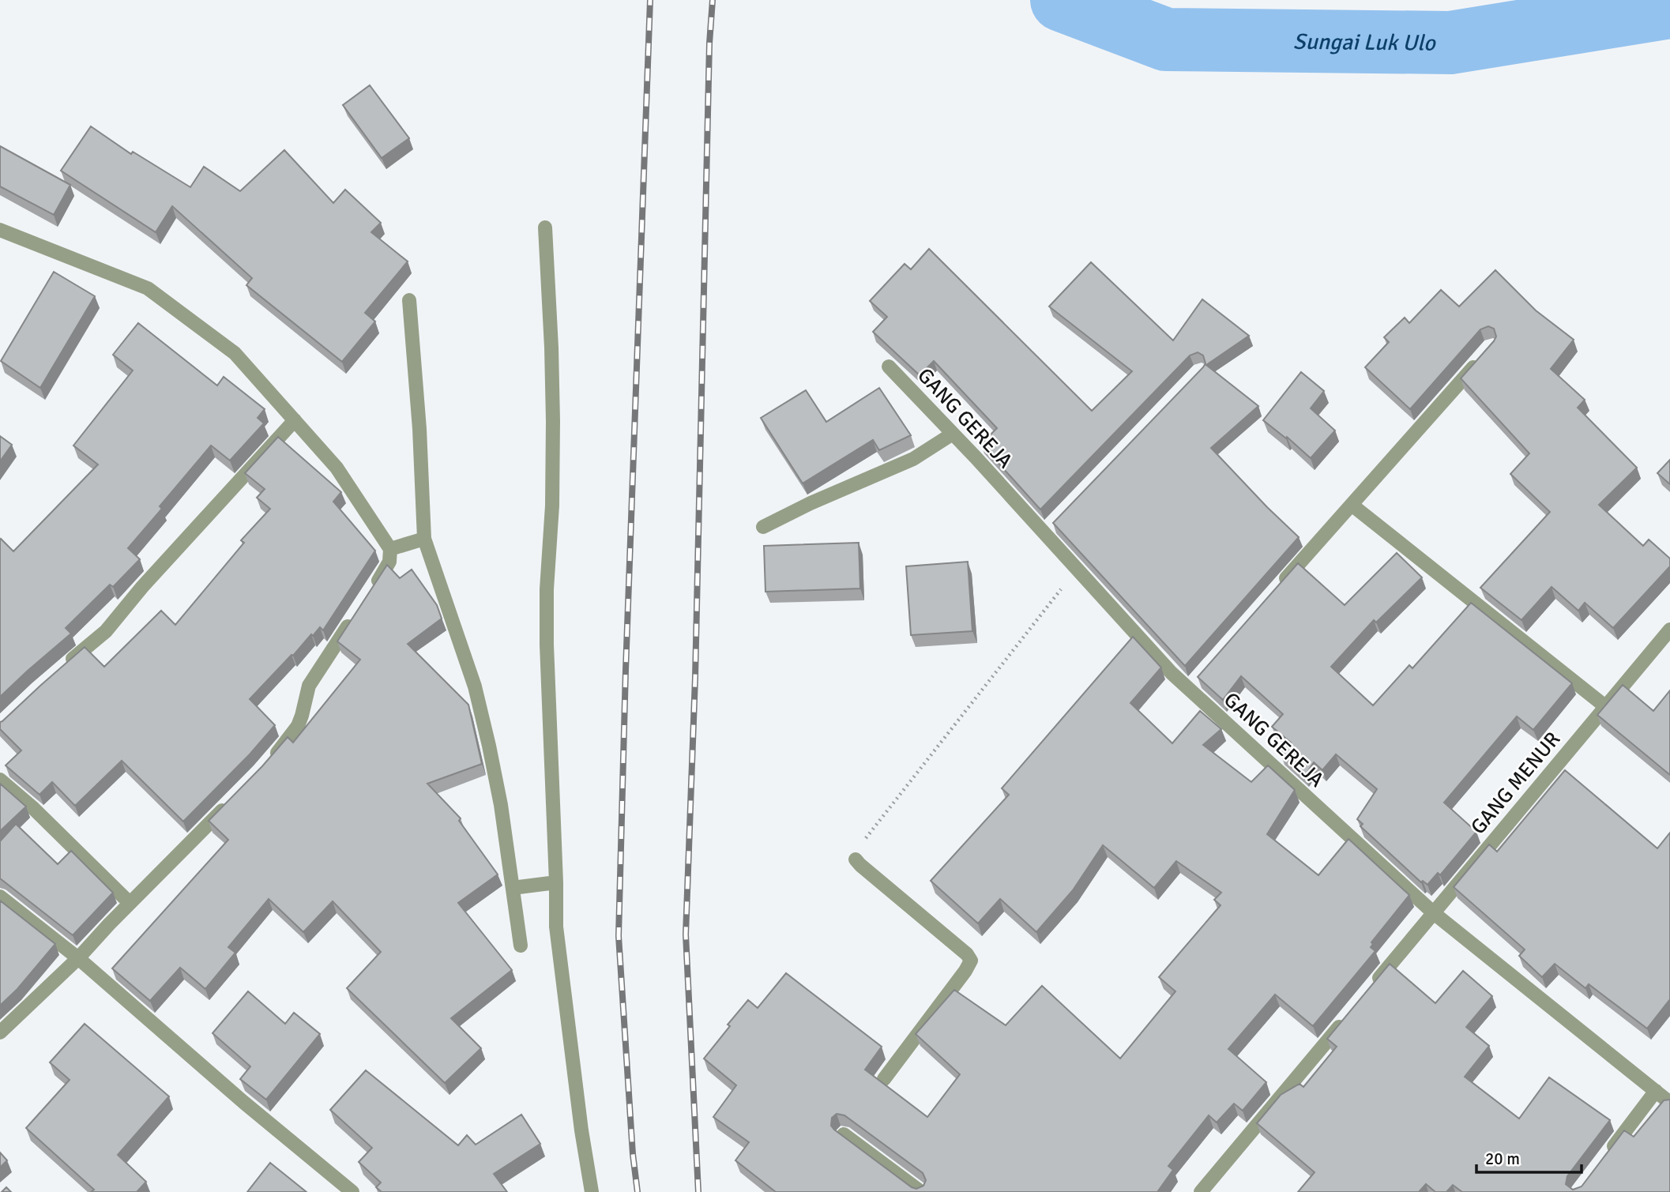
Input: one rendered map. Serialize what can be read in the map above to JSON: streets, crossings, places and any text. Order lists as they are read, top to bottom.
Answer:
{
  "streets": {
    "street": ["GANG GEREJA", "GANG MENUR"]
  },
  "crossings": [
    ["GANG GEREJA", "GANG MENUR"]
  ],
  "water": ["Sungai Luk Ulo"],
  "scale_bar": "20 m"
}
